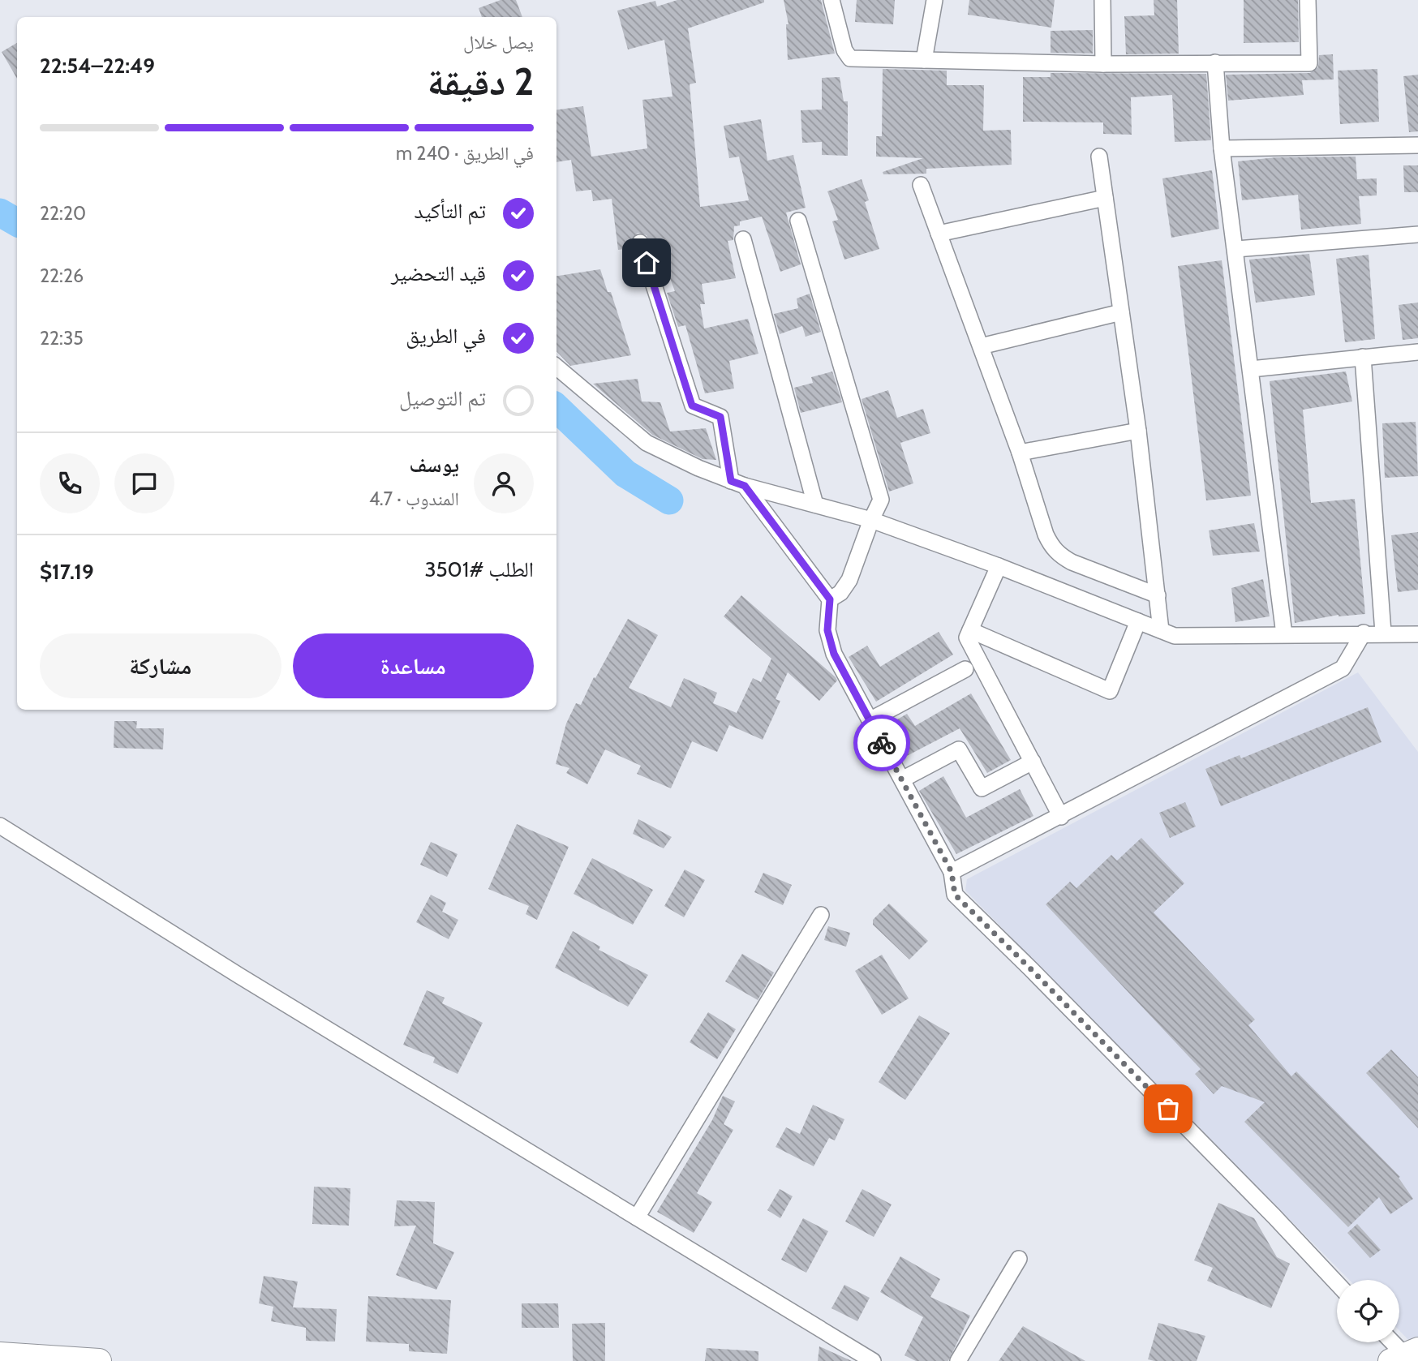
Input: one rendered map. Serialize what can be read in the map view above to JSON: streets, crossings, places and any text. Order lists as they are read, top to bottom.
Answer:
{
  "page": {
    "heading": ["2 دقيقة", "يصل خلال", "22:49–22:54"],
    "panel": [
      "يوسف",
      "المندوب · 4.7",
      "الطلب #3501",
      "$17.19"
    ],
    "bar": "في الطريق · 240 m",
    "list": [
      ["تم التأكيد", "22:20"],
      ["قيد التحضير", "22:26"],
      ["في الطريق", "22:35"],
      "تم التوصيل"
    ],
    "buttons": ["مساعدة", "مشاركة"]
  }
}
